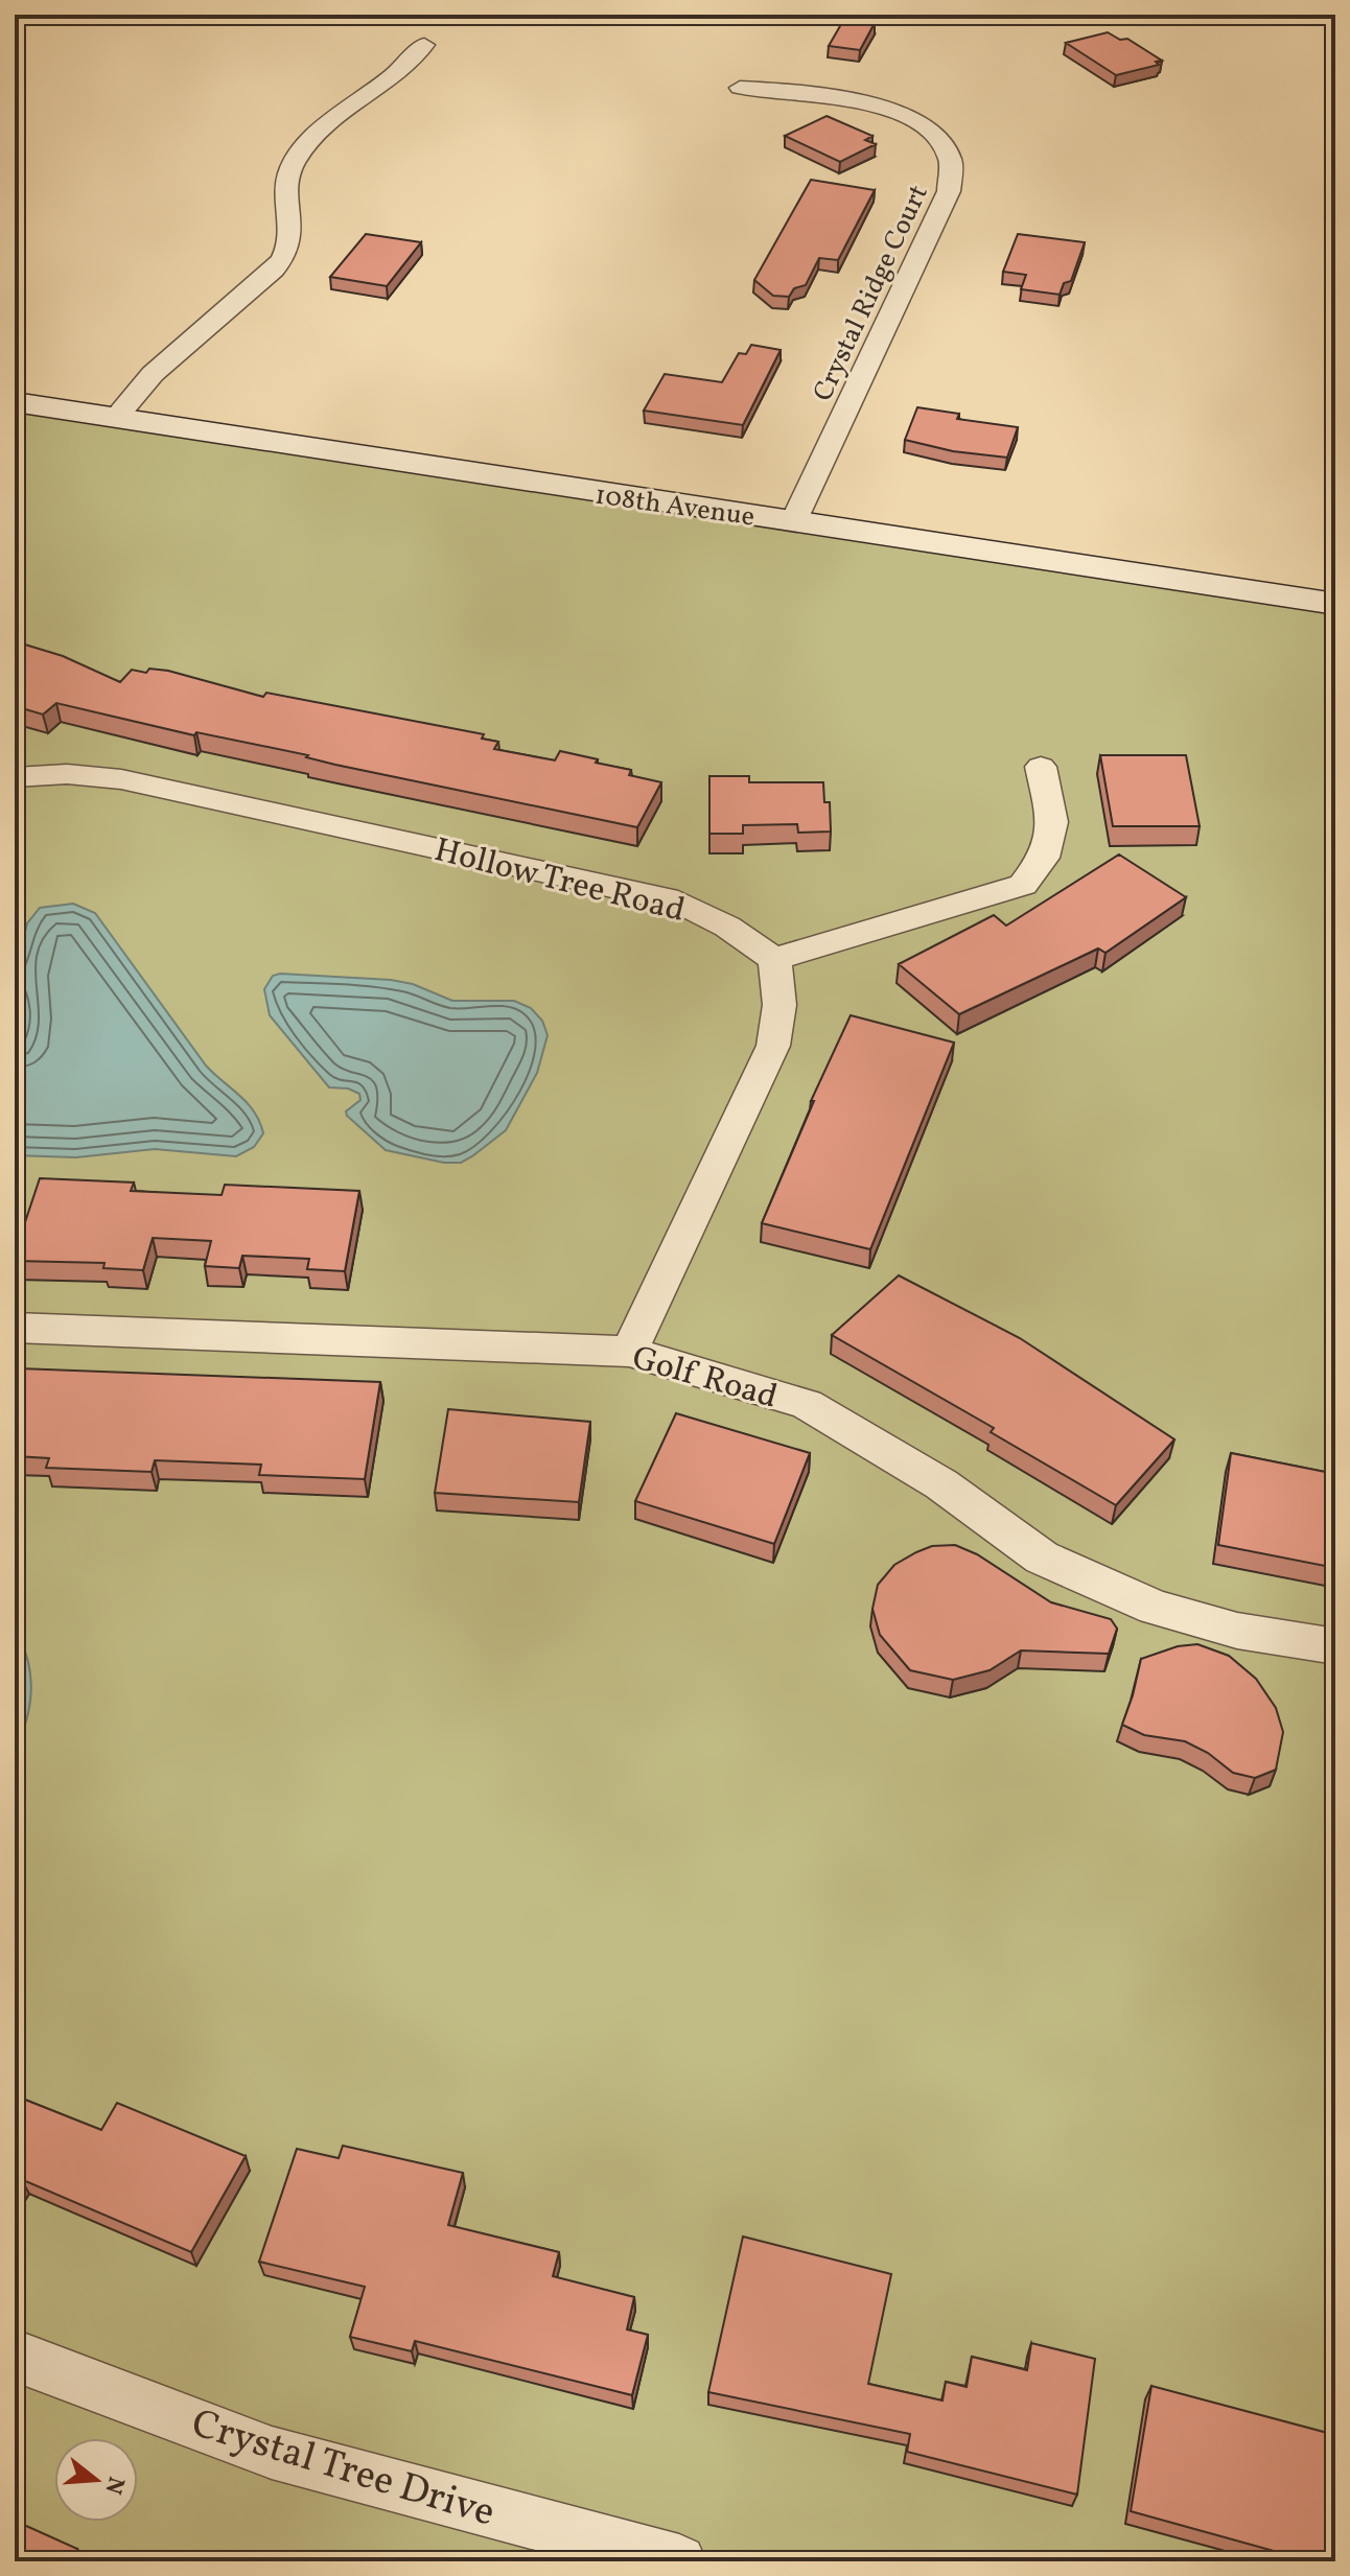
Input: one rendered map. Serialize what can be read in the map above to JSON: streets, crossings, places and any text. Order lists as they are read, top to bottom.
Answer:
{
  "streets": {
    "street": [
      "Crystal Ridge Court",
      "108th Avenue",
      "Hollow Tree Road",
      "Golf Road",
      "Crystal Tree Drive"
    ]
  },
  "crossings": [
    ["Crystal Ridge Court", "108th Avenue"]
  ],
  "north": "right"
}
